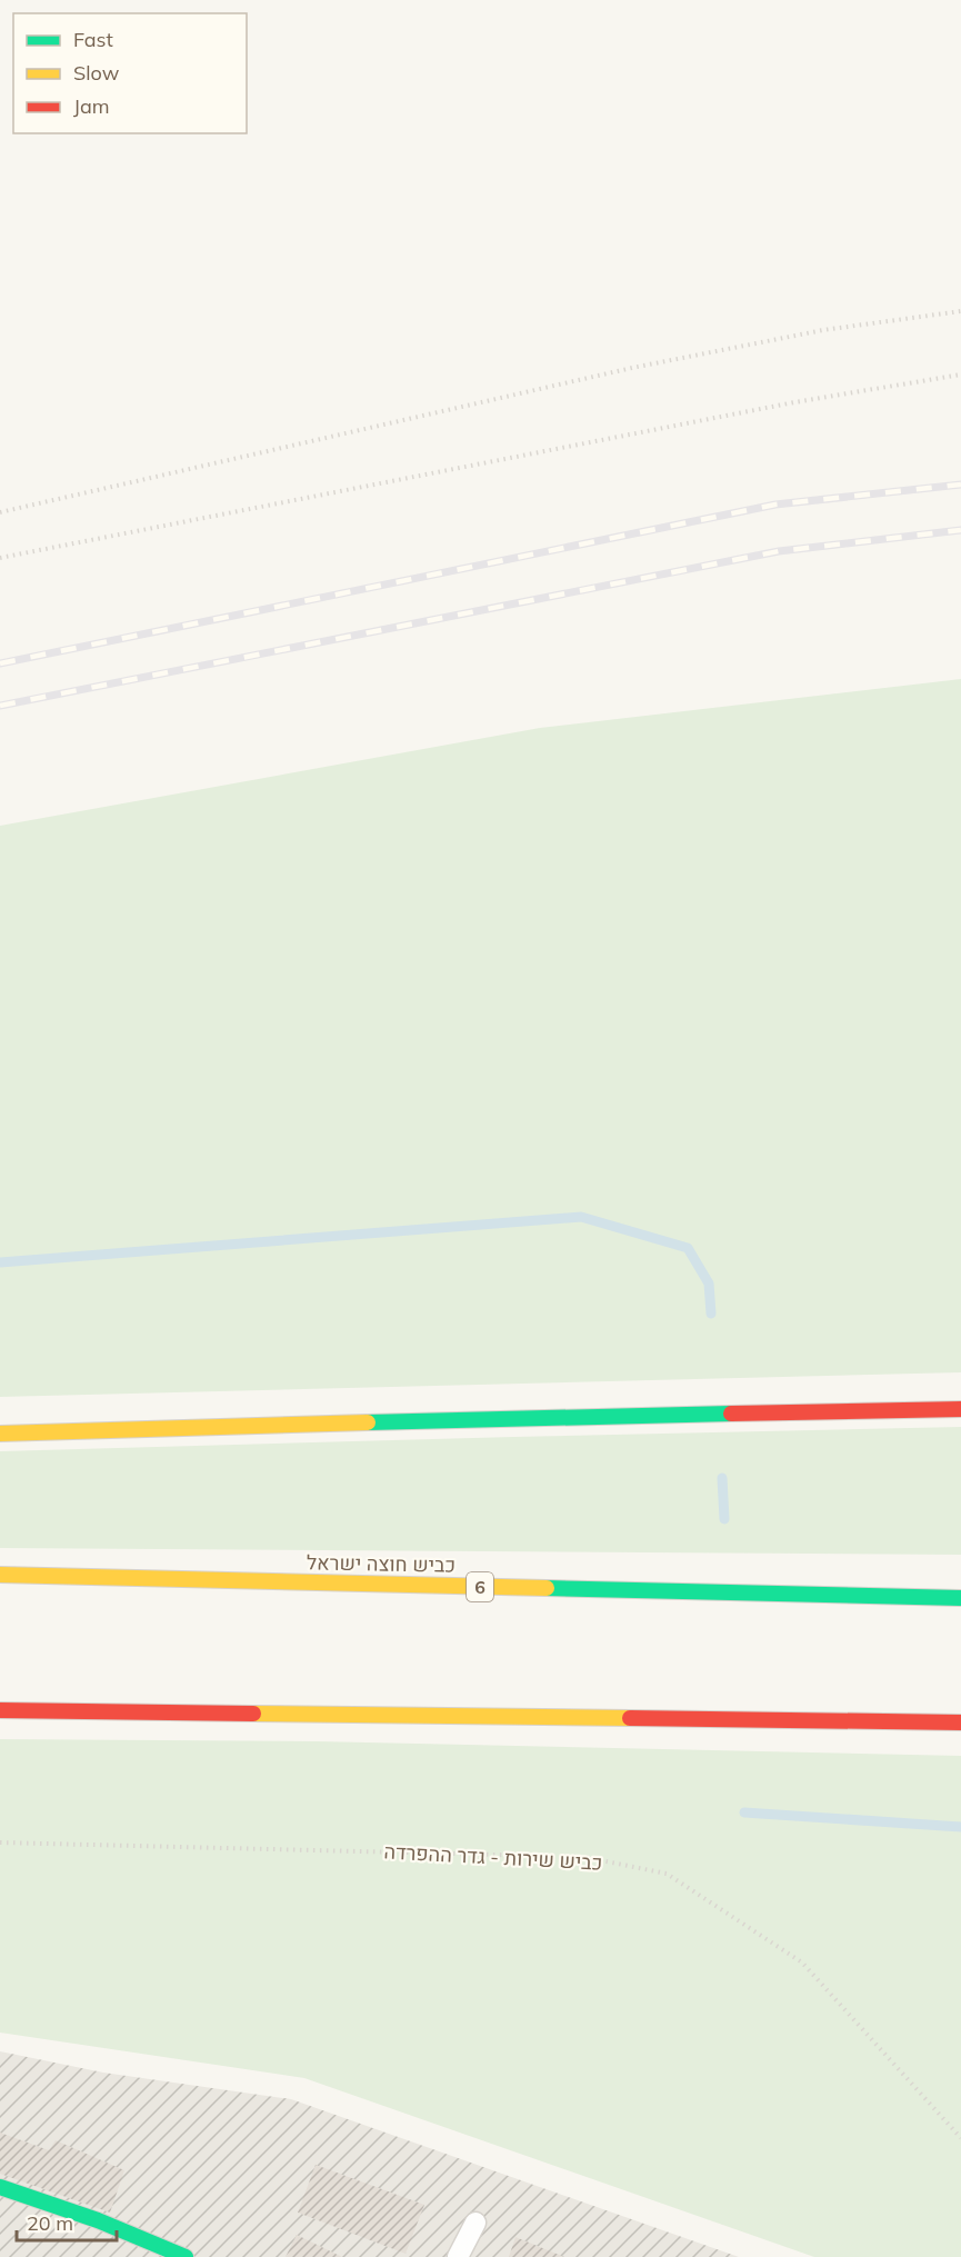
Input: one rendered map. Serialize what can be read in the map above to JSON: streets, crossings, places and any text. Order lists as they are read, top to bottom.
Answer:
{
  "streets": {
    "main road": ["כביש חוצה ישראל", "6"],
    "path": ["כביש שירות - גדר ההפרדה"]
  },
  "legend": ["Fast", "Slow", "Jam"],
  "scale_bar": "20 m"
}
